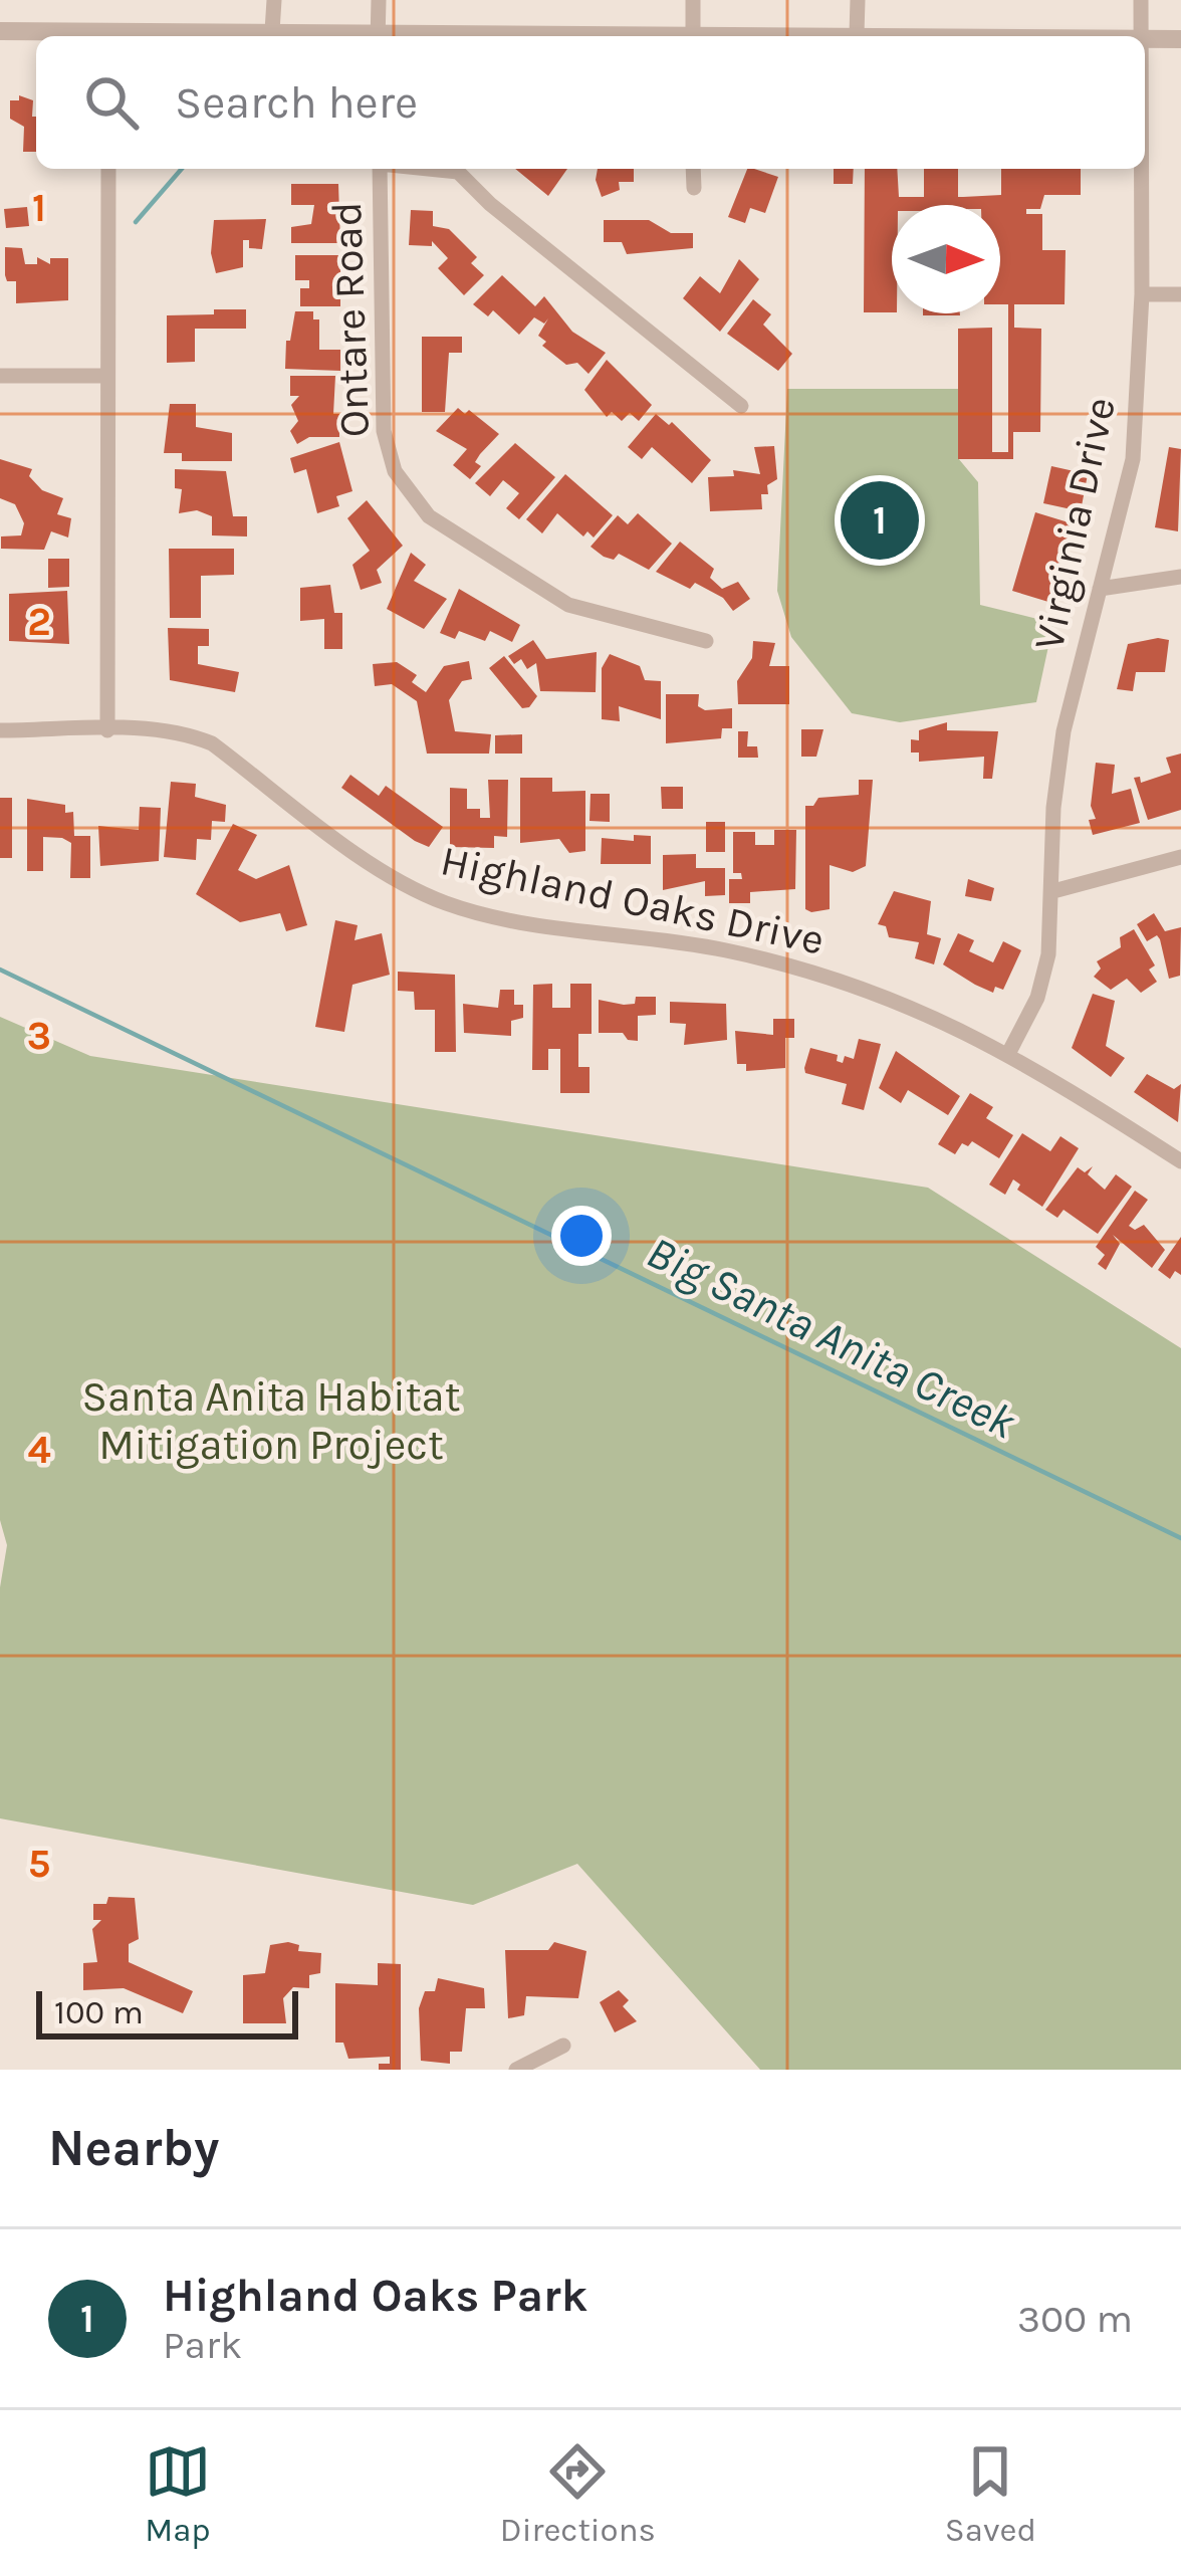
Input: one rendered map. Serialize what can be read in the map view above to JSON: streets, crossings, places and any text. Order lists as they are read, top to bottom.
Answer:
{
  "streets": {
    "street": ["Ontare Road", "Virginia Drive", "Highland Oaks Drive"]
  },
  "crossings": [
    ["Virginia Drive", "Highland Oaks Drive"]
  ],
  "water": ["Big Santa Anita Creek"],
  "parks": ["Santa Anita Habitat Mitigation Project"],
  "scale_bar": "100 m",
  "north": "right",
  "page": {
    "search": "Search here",
    "pins": "1",
    "scale": "100 m",
    "heading": "Nearby",
    "list": [
      {
        "mark": "1",
        "name": "Highland Oaks Park",
        "note": "Park",
        "value": "300 m"
      }
    ],
    "nav": ["Map", "Directions", "Saved"]
  },
  "grid": {
    "rows": [
      "1",
      "2",
      "3",
      "4",
      "5"
    ]
  }
}
